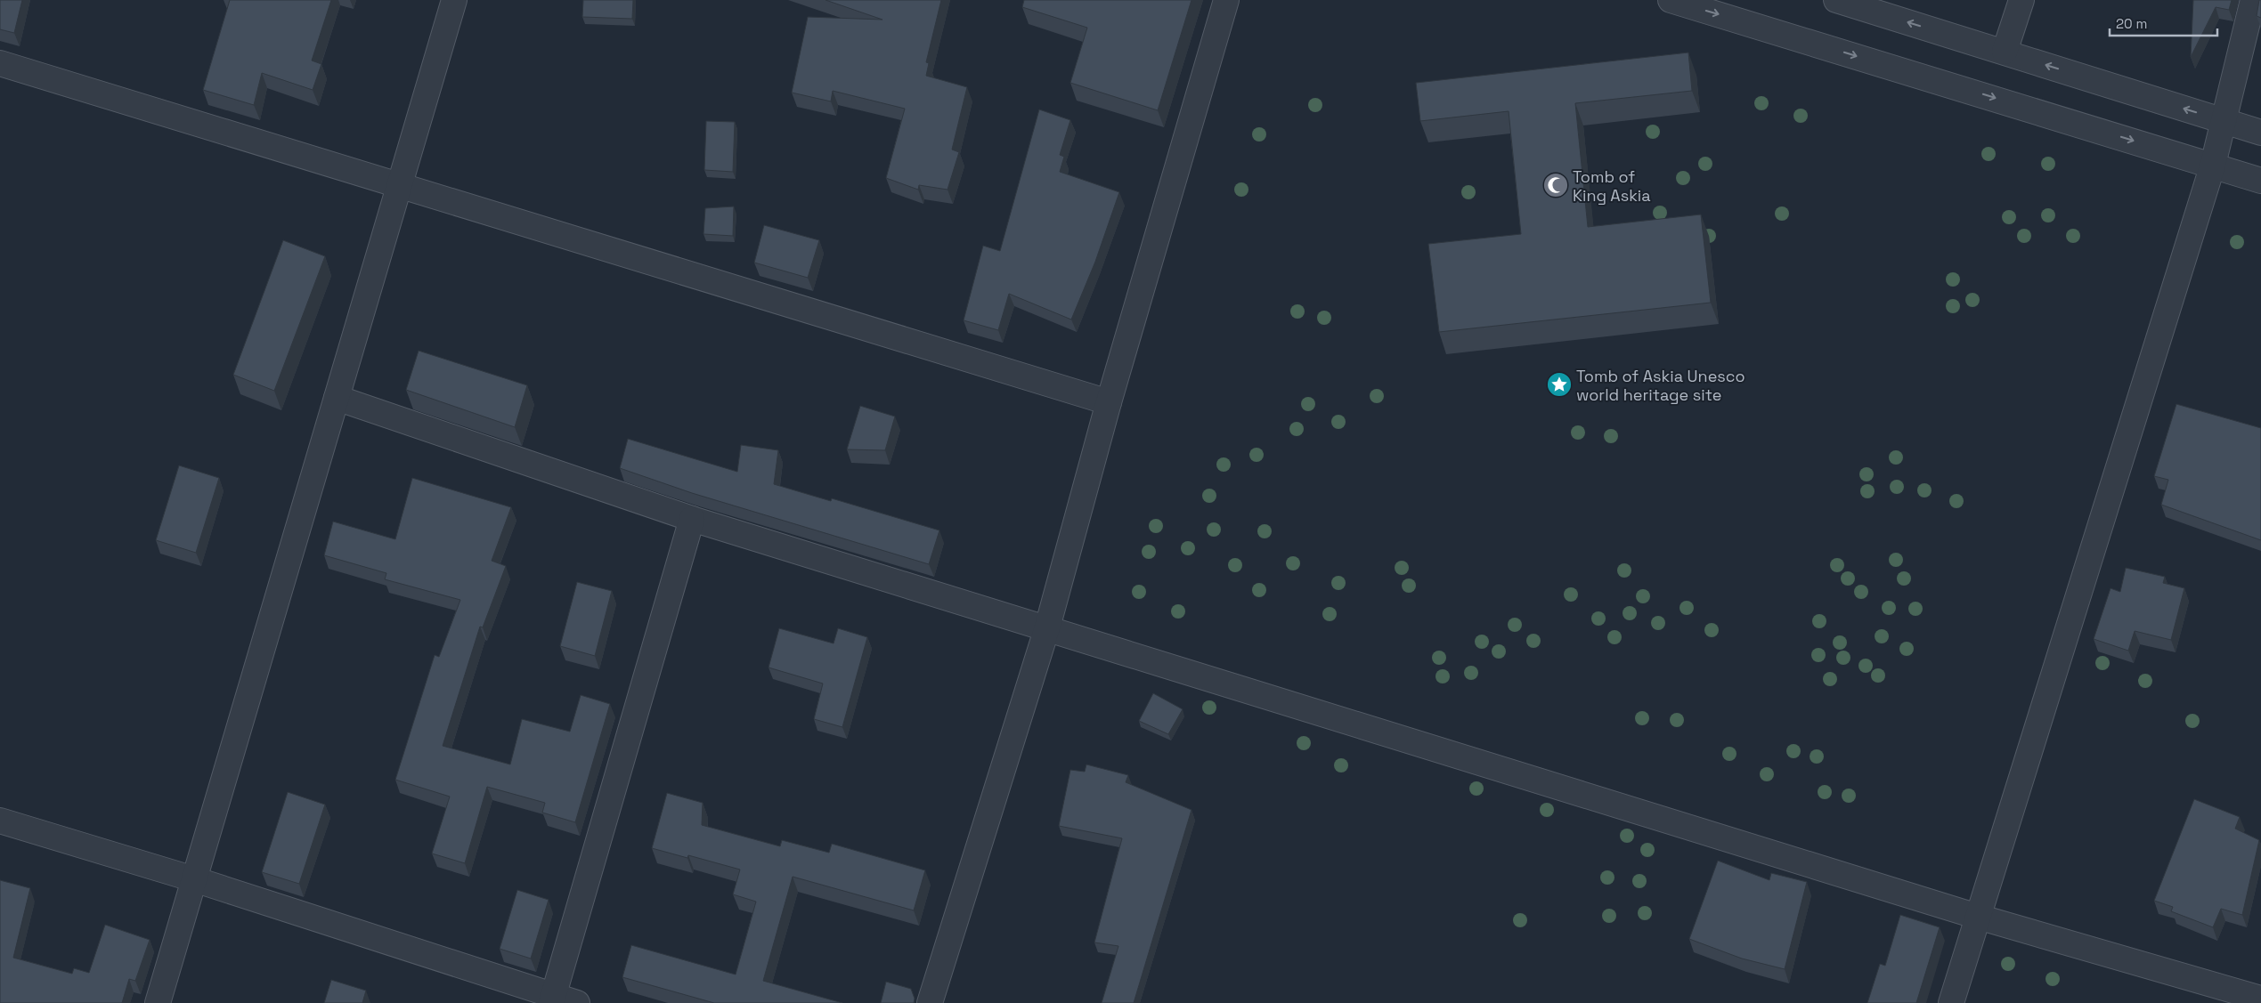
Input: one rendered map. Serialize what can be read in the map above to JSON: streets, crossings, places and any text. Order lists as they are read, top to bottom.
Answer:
{
  "places": {
    "mosque": ["Tomb of King Askia"],
    "place": ["Tomb of Askia Unesco world heritage site"]
  },
  "scale_bar": "20 m"
}
